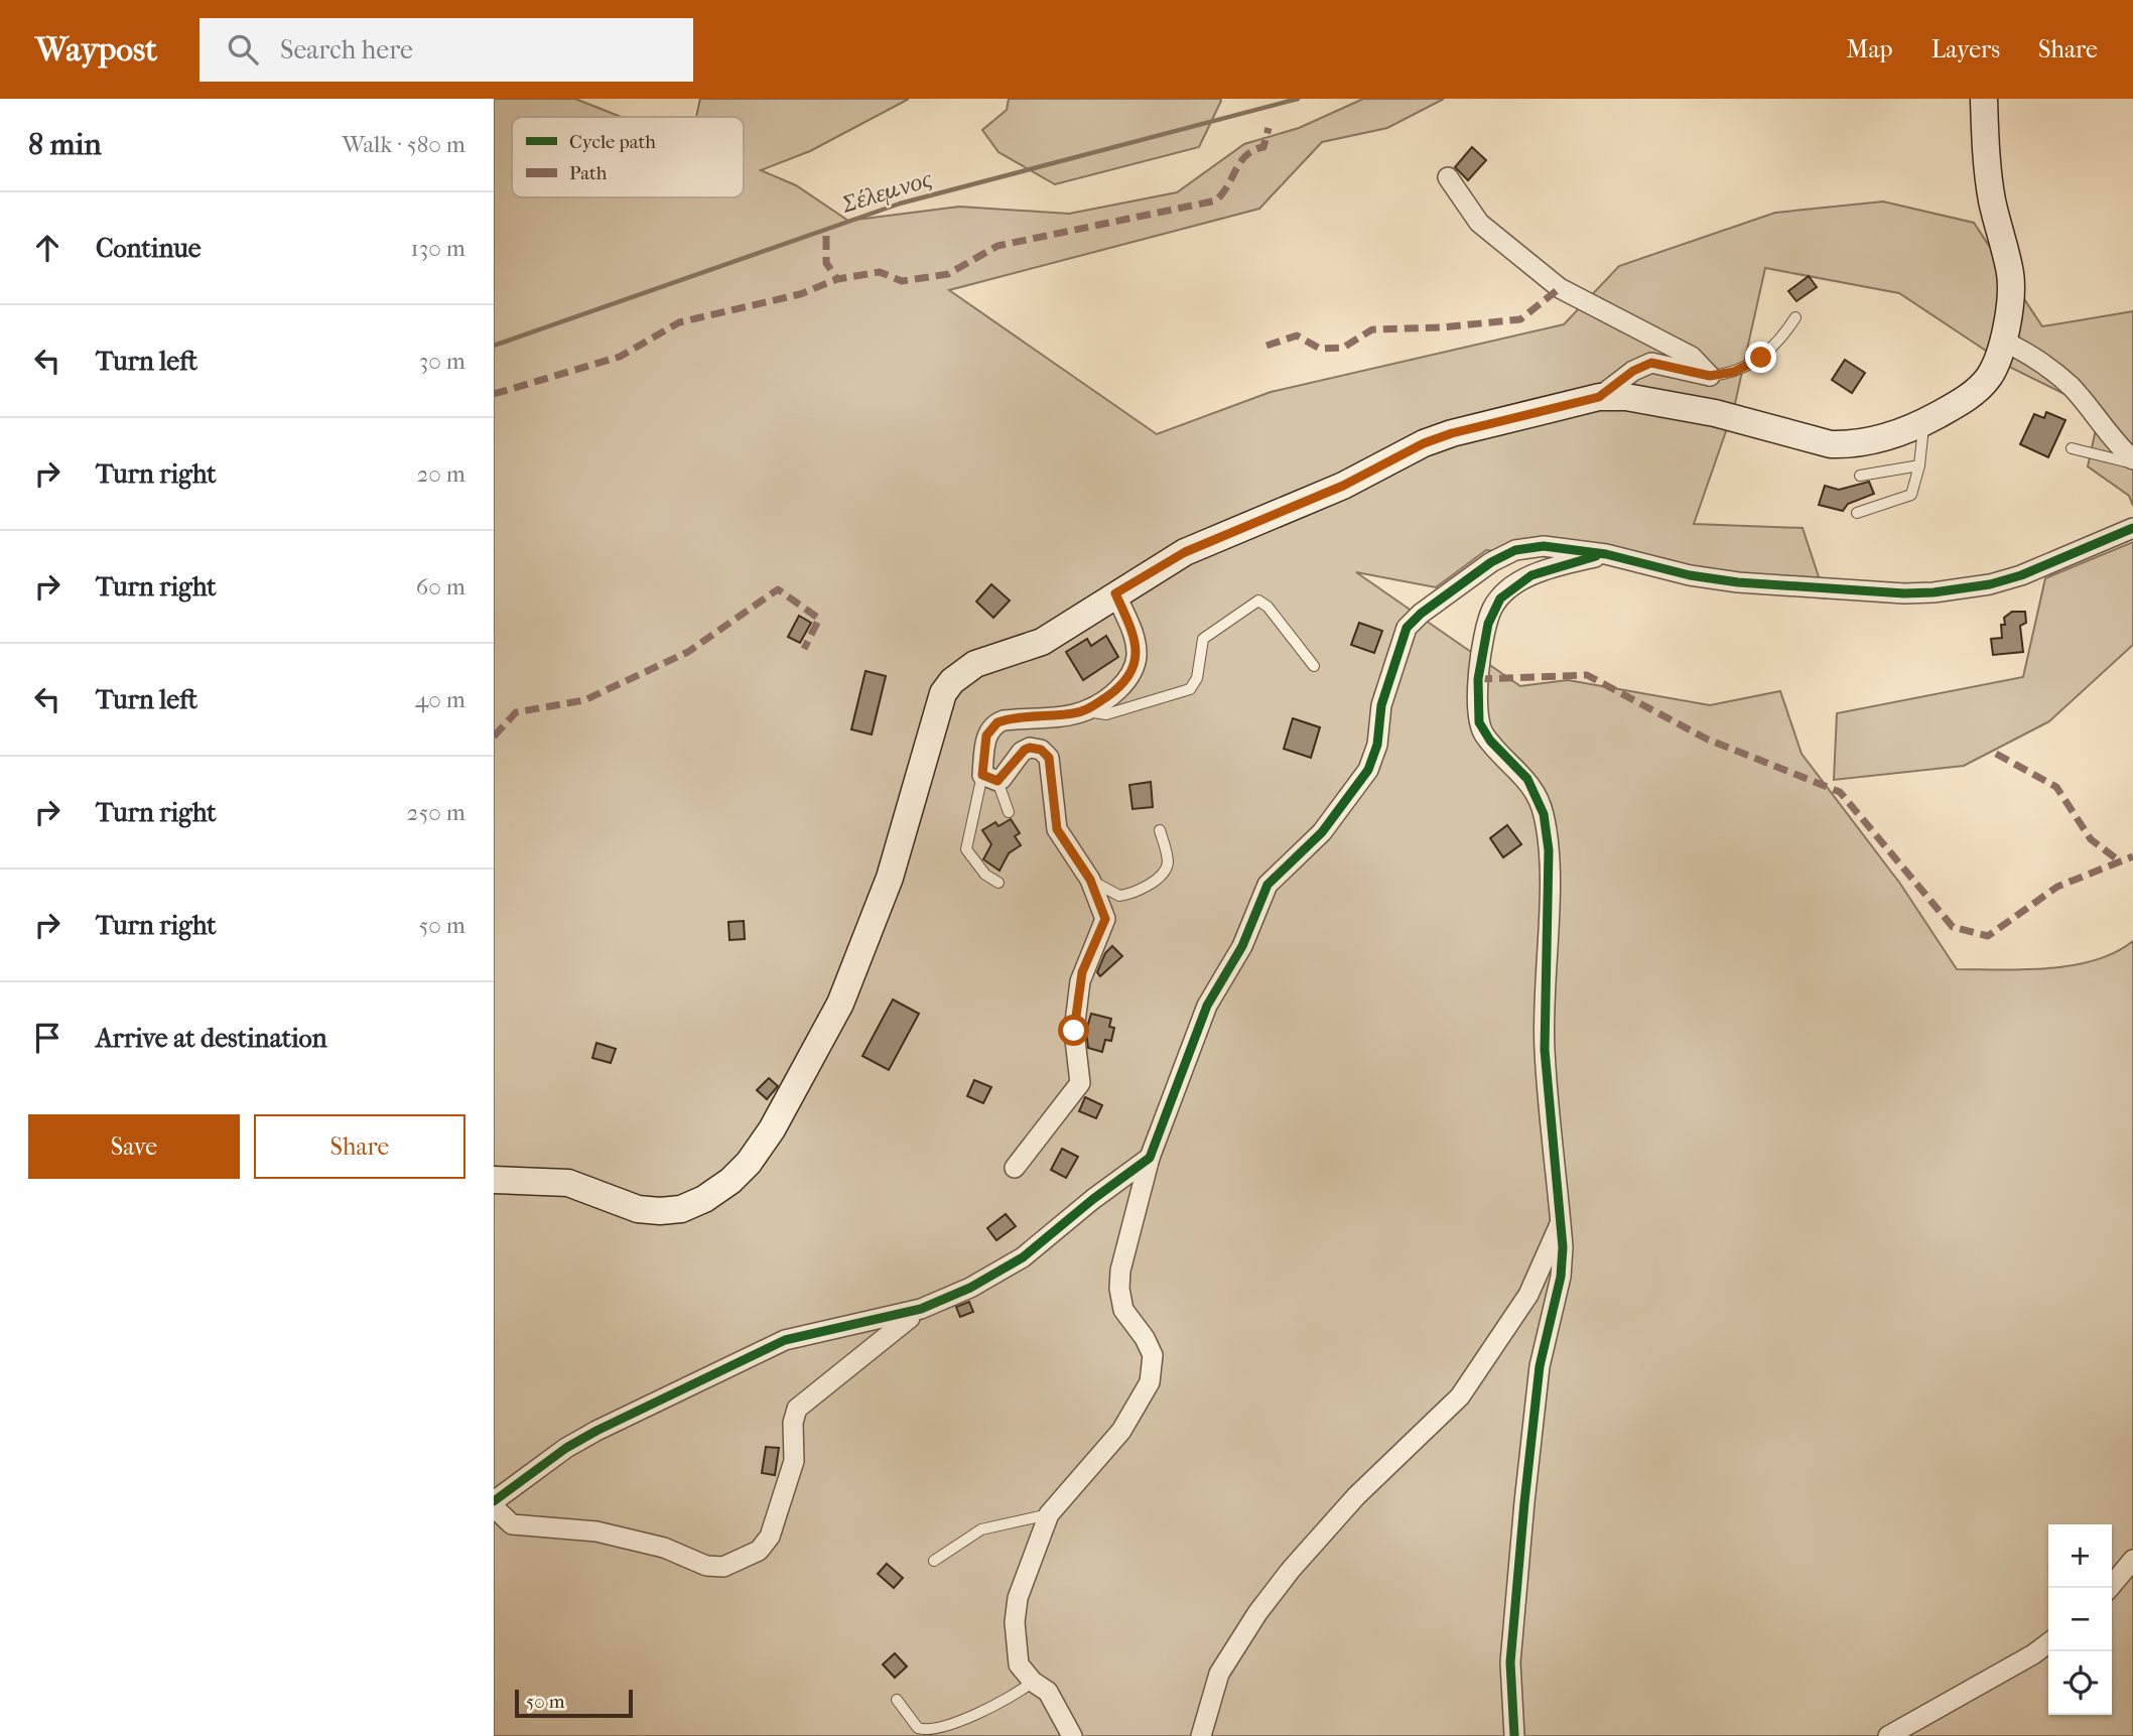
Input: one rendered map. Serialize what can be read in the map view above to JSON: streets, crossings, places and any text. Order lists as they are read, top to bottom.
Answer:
{
  "water": ["Σέλεμνος"],
  "legend": ["Cycle path", "Path"],
  "scale_bar": "50 m",
  "page": {
    "header": "Waypost",
    "search": "Search here",
    "nav": ["Map", "Layers", "Share"],
    "heading": ["8 min", "Walk · 580 m"],
    "list": [
      ["Continue", "130 m"],
      ["Turn left", "30 m"],
      ["Turn right", "20 m"],
      ["Turn right", "60 m"],
      ["Turn left", "40 m"],
      ["Turn right", "250 m"],
      ["Turn right", "50 m"],
      "Arrive at destination"
    ],
    "buttons": ["Save", "Share"],
    "map_buttons": ["+", "−"],
    "scale": "50 m"
  }
}
